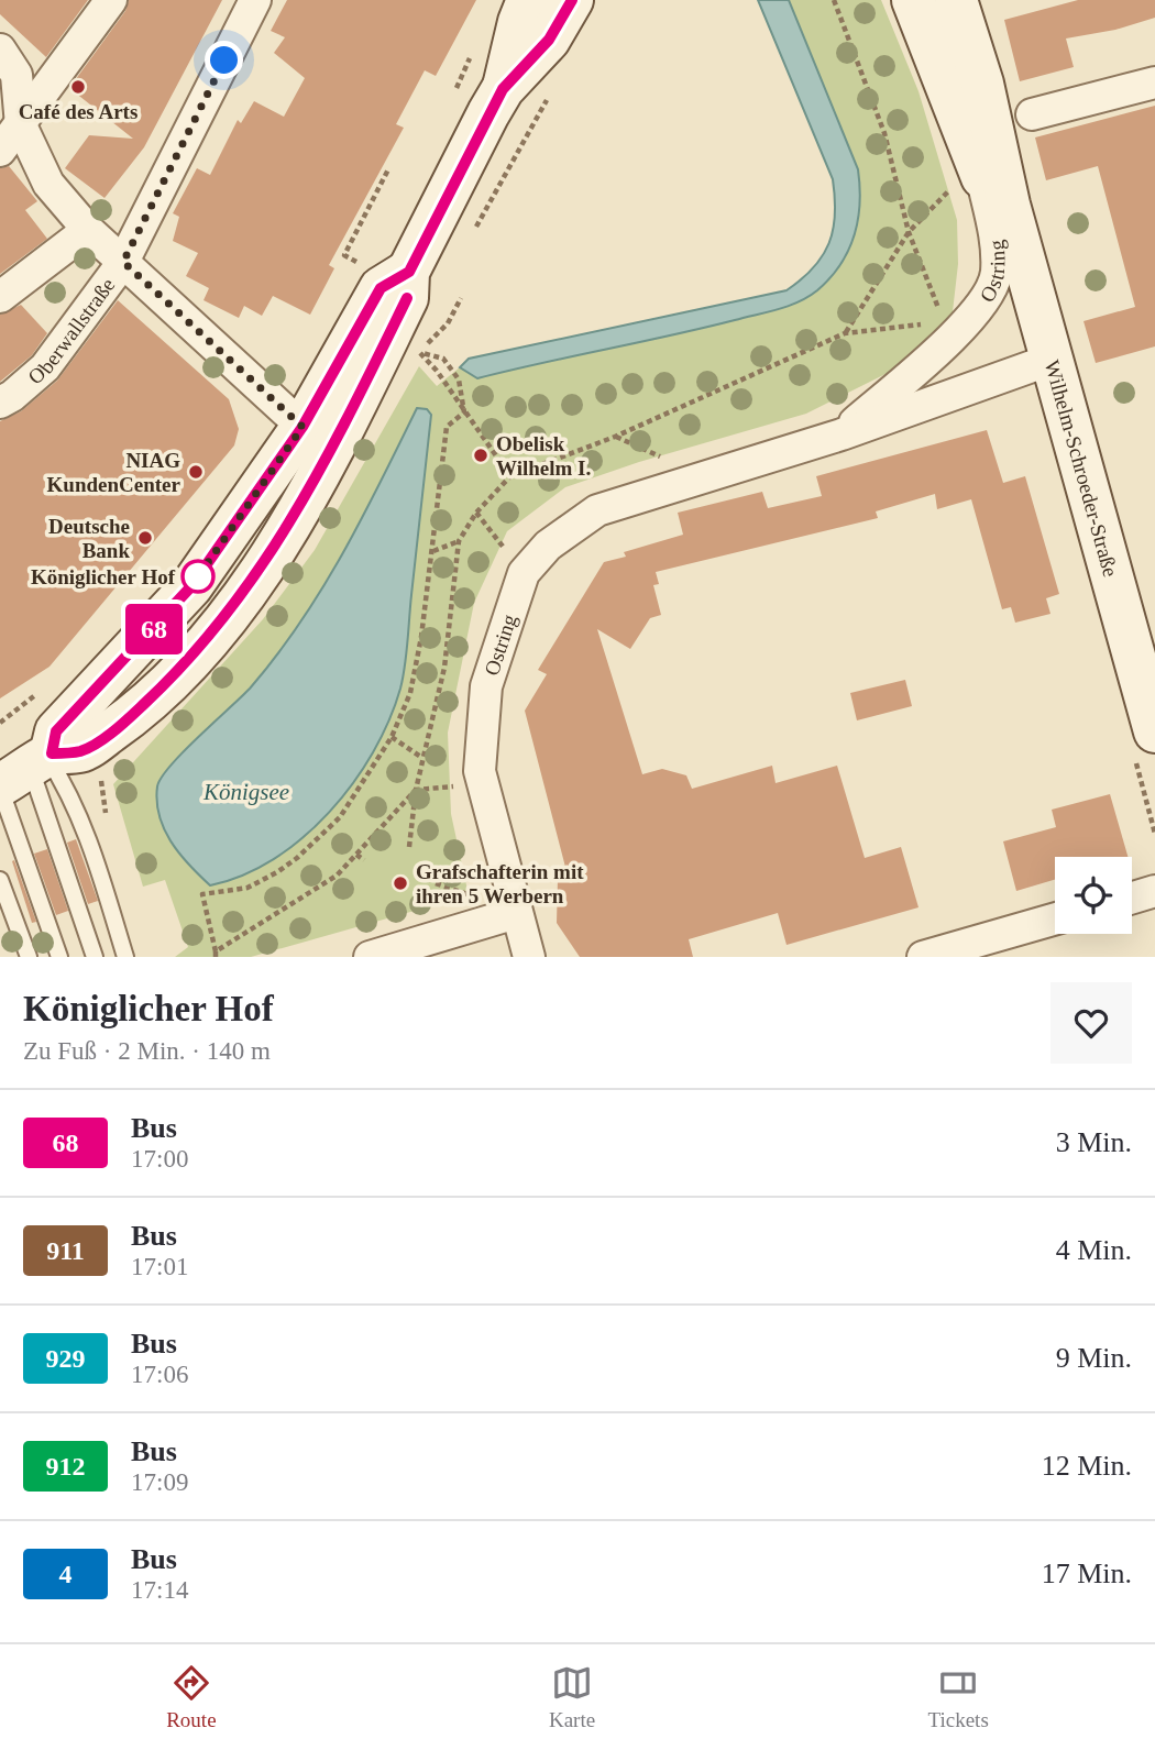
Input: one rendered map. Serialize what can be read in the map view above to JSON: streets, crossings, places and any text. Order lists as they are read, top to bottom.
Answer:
{
  "streets": {
    "main road": ["Wilhelm-Schroeder-Straße"],
    "street": ["Ostring", "Oberwallstraße"]
  },
  "crossings": [
    ["Ostring", "Wilhelm-Schroeder-Straße"]
  ],
  "water": ["Königsee"],
  "places": [
    "Café des Arts",
    "Obelisk Wilhelm I.",
    "NIAG KundenCenter",
    "Deutsche Bank",
    "Königlicher Hof",
    "Grafschafterin mit ihren 5 Werbern"
  ],
  "lines": ["bus line 68"],
  "page": {
    "on_map": "68",
    "heading": ["Königlicher Hof", "Zu Fuß · 2 Min. · 140 m"],
    "list": [
      {
        "mark": "68",
        "name": "Bus",
        "note": "17:00",
        "value": "3 Min."
      },
      {
        "mark": "911",
        "name": "Bus",
        "note": "17:01",
        "value": "4 Min."
      },
      {
        "mark": "929",
        "name": "Bus",
        "note": "17:06",
        "value": "9 Min."
      },
      {
        "mark": "912",
        "name": "Bus",
        "note": "17:09",
        "value": "12 Min."
      },
      {
        "mark": "4",
        "name": "Bus",
        "note": "17:14",
        "value": "17 Min."
      }
    ],
    "tabs": ["Route", "Karte", "Tickets"]
  }
}
